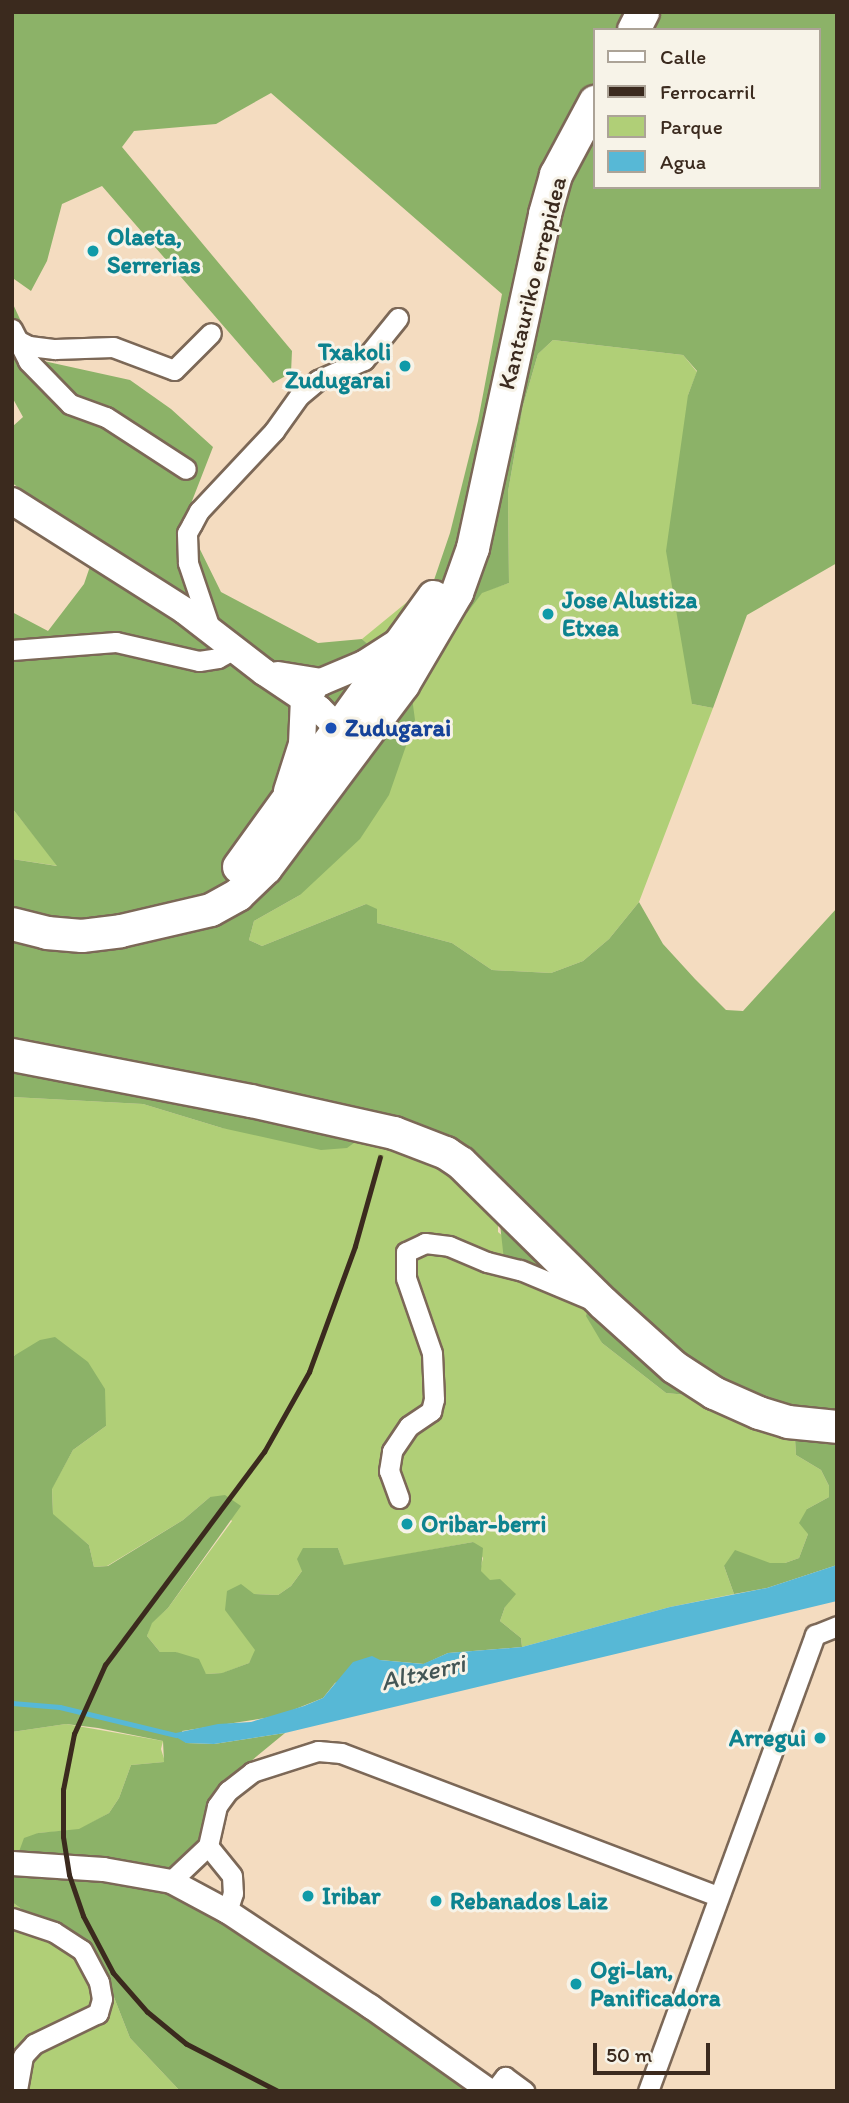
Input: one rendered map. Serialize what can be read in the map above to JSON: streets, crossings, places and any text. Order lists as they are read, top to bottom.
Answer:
{
  "streets": {
    "highway": ["Kantauriko errepidea"]
  },
  "water": ["Altxerri"],
  "places": [
    "Olaeta, Serrerias",
    "Txakoli Zudugarai",
    "Jose Alustiza Etxea",
    "Zudugarai",
    "Oribar-berri",
    "Arregui",
    "Iribar",
    "Rebanados Laiz",
    "Ogi-lan, Panificadora"
  ],
  "legend": [
    "Calle",
    "Ferrocarril",
    "Parque",
    "Agua"
  ],
  "scale_bar": "50 m"
}
